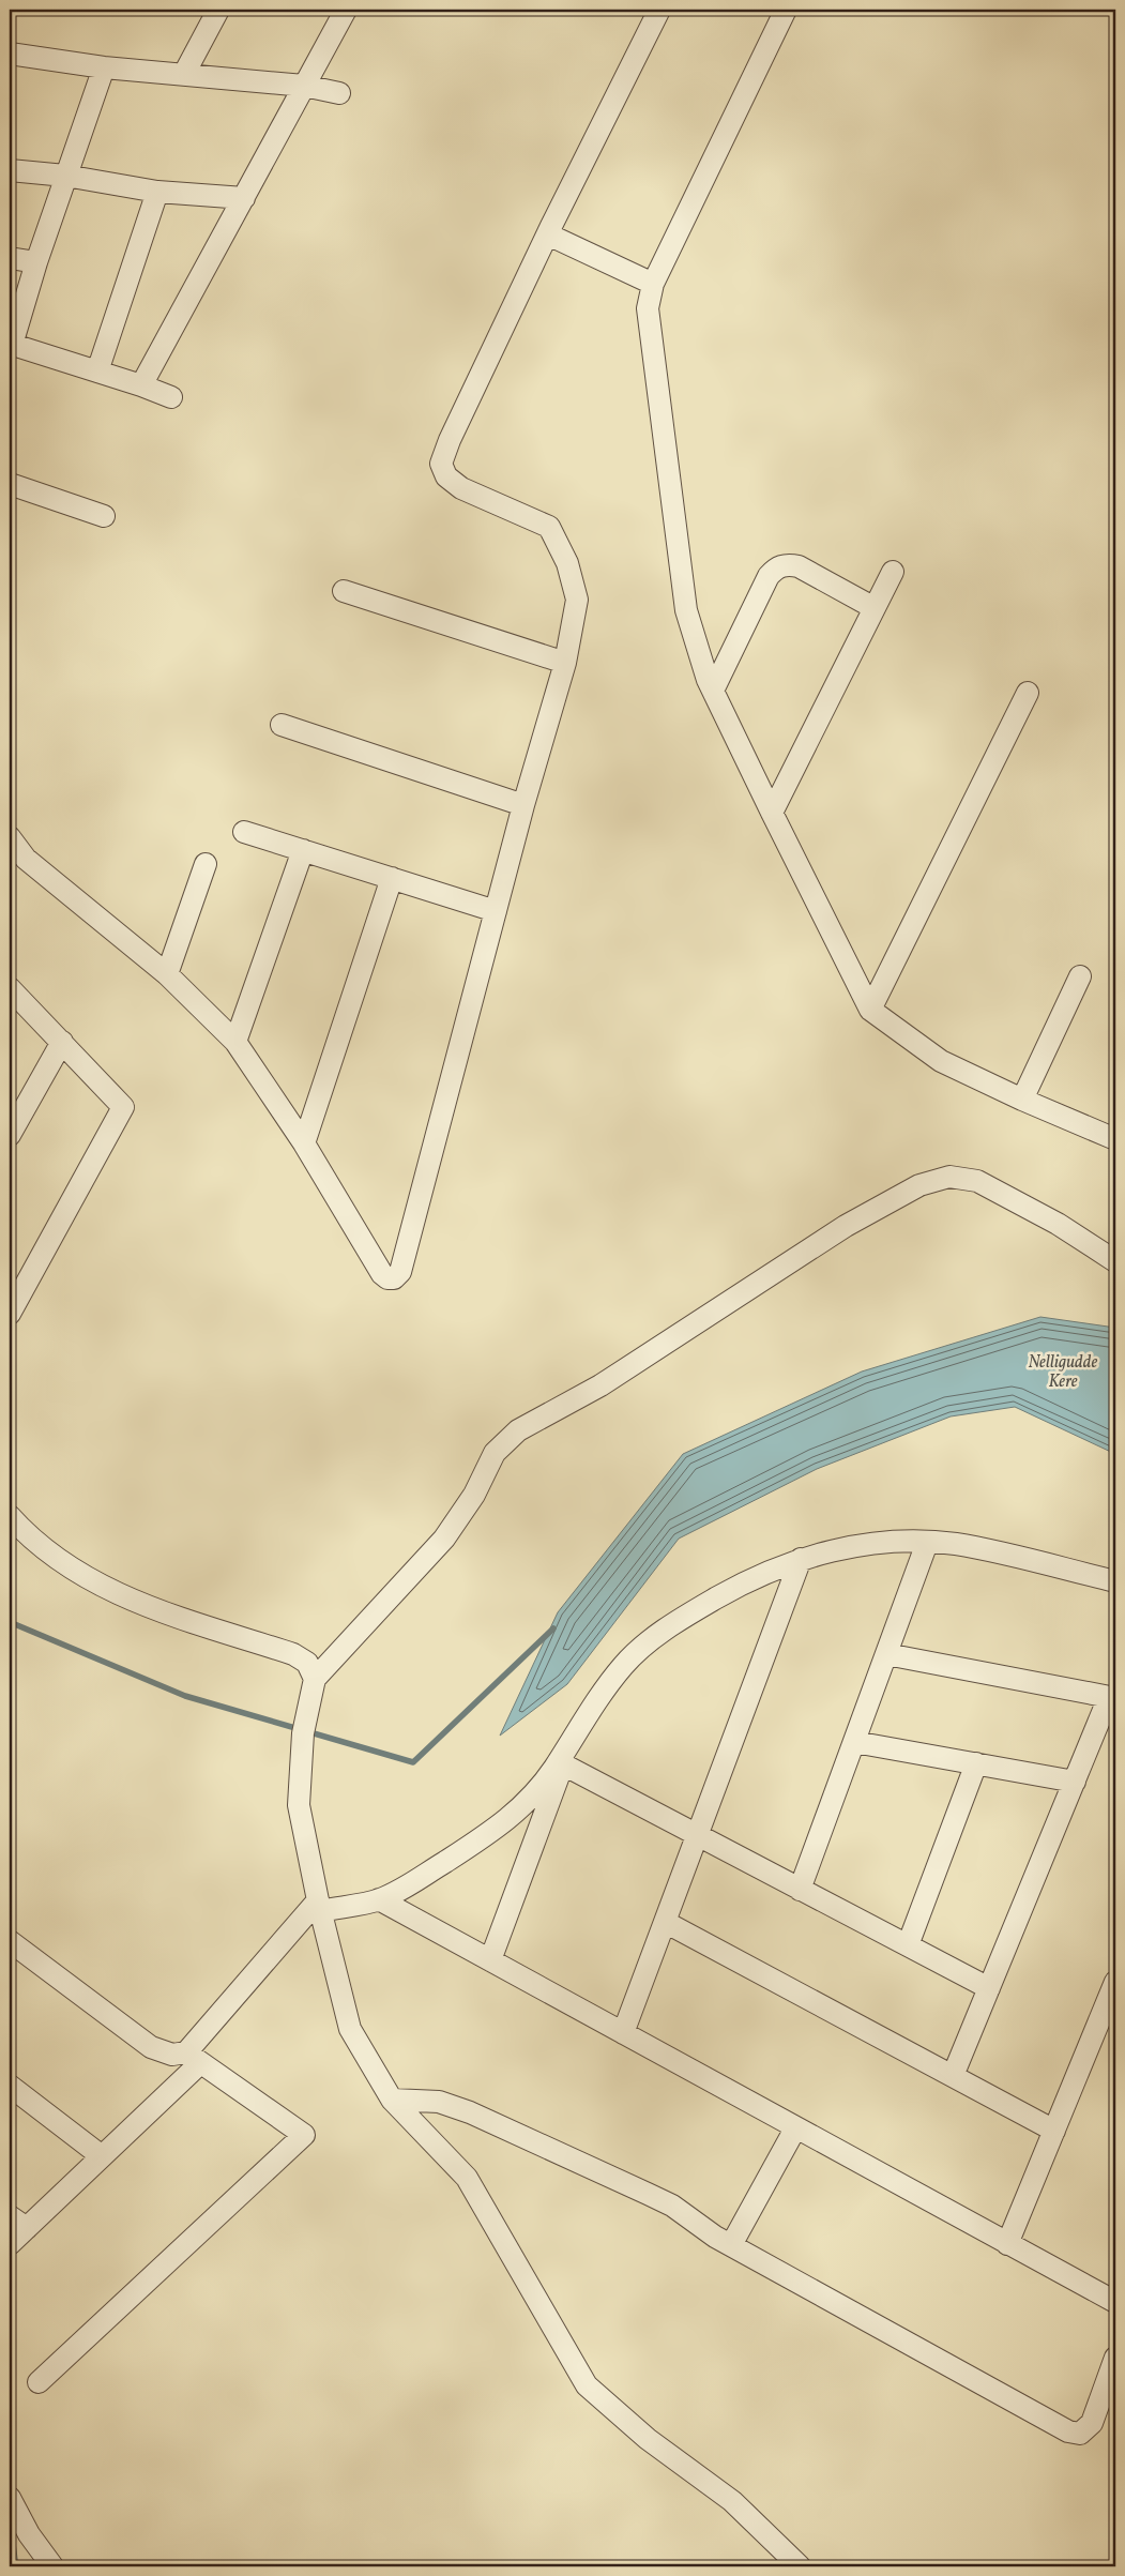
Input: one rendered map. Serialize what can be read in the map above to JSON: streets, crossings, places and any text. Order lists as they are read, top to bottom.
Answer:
{
  "water": ["Nelligudde Kere"]
}
